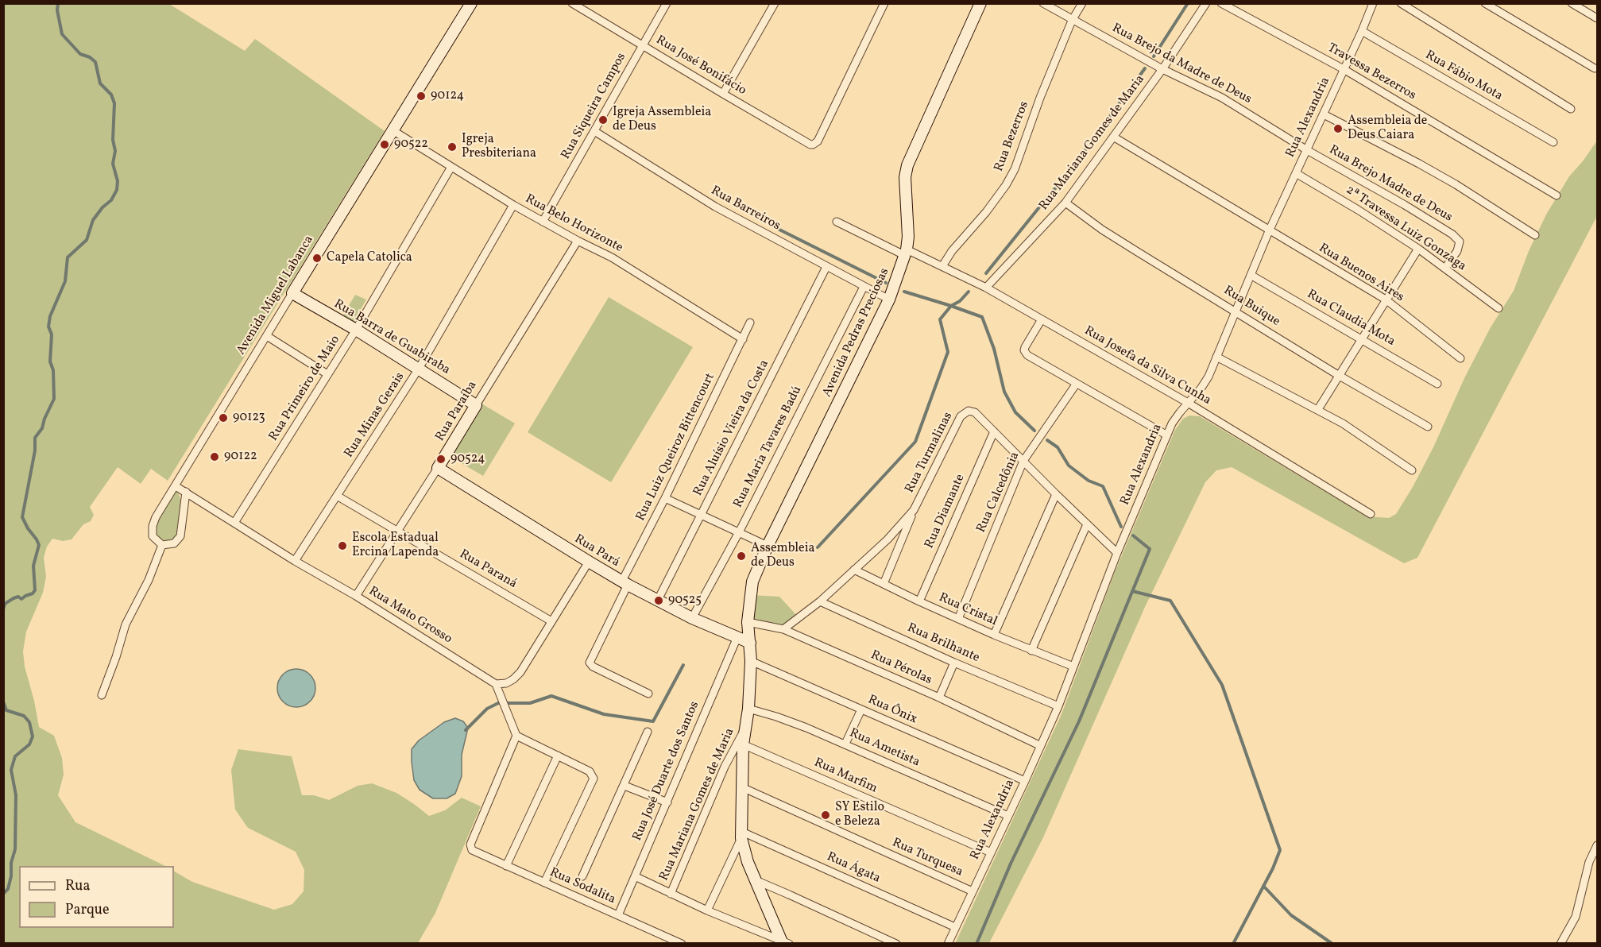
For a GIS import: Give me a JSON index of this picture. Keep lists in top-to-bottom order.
{
  "streets": {
    "main road": [
      "Avenida Miguel Labanca",
      "Avenida Pedras Preciosas",
      "Rua Barra de Guabiraba",
      "Rua Paraíba",
      "Rua Pará"
    ],
    "street": [
      "Rua Brejo da Madre de Deus",
      "Rua José Bonifácio",
      "Travessa Bezerros",
      "Rua Fábio Mota",
      "Rua Siqueira Campos",
      "Rua Alexandria",
      "Rua Bezerros",
      "Rua Mariana Gomes de Maria",
      "Rua Brejo Madre de Deus",
      "Rua Barreiros",
      "Rua Belo Horizonte",
      "2ª Travessa Luiz Gonzaga",
      "Rua Buenos Aires",
      "Rua Buique",
      "Rua Claudia Mota",
      "Rua Josefa da Silva Cunha",
      "Rua Primeiro de Maio",
      "Rua Minas Gerais",
      "Rua Aluísio Vieira da Costa",
      "Rua Luiz Queiroz Bittencourt",
      "Rua Maria Tavares Badú",
      "Rua Turmalinas",
      "Rua Calcedônia",
      "Rua Diamante",
      "Rua Paraná",
      "Rua Cristal",
      "Rua Mato Grosso",
      "Rua Brilhante",
      "Rua Pérolas",
      "Rua Ônix",
      "Rua Ametista",
      "Rua José Duarte dos Santos",
      "Rua Marfim",
      "Rua Turquesa",
      "Rua Ágata",
      "Rua Sodalita"
    ]
  },
  "crossings": [
    ["Rua Brejo da Madre de Deus", "Rua Alexandria"],
    ["Rua Brejo da Madre de Deus", "Rua Bezerros"],
    ["Rua Brejo da Madre de Deus", "Rua Mariana Gomes de Maria"],
    ["Rua Brejo da Madre de Deus", "Rua Brejo Madre de Deus"],
    ["Rua José Bonifácio", "Rua Siqueira Campos"],
    ["Travessa Bezerros", "Rua Alexandria"],
    ["Rua Fábio Mota", "Rua Alexandria"],
    ["Rua Siqueira Campos", "Rua Barreiros"],
    ["Rua Siqueira Campos", "Rua Belo Horizonte"],
    ["Rua Alexandria", "Rua Brejo Madre de Deus"],
    ["Rua Alexandria", "2ª Travessa Luiz Gonzaga"],
    ["Rua Alexandria", "Rua Buenos Aires"],
    ["Rua Alexandria", "Rua Buique"],
    ["Rua Alexandria", "Rua Claudia Mota"],
    ["Rua Alexandria", "Rua Josefa da Silva Cunha"],
    ["Rua Alexandria", "Rua Turmalinas"],
    ["Rua Alexandria", "Rua Cristal"],
    ["Rua Alexandria", "Rua Brilhante"],
    ["Rua Alexandria", "Rua Pérolas"],
    ["Rua Alexandria", "Rua Ônix"],
    ["Rua Alexandria", "Rua Ametista"],
    ["Rua Alexandria", "Rua Marfim"],
    ["Rua Alexandria", "Rua Turquesa"],
    ["Rua Alexandria", "Rua Ágata"],
    ["Rua Bezerros", "Rua Josefa da Silva Cunha"],
    ["Rua Mariana Gomes de Maria", "Rua Buenos Aires"],
    ["Rua Mariana Gomes de Maria", "Rua Buique"],
    ["Rua Mariana Gomes de Maria", "Avenida Pedras Preciosas"],
    ["Rua Mariana Gomes de Maria", "Rua Josefa da Silva Cunha"],
    ["Rua Brejo Madre de Deus", "2ª Travessa Luiz Gonzaga"],
    ["Rua Barreiros", "Avenida Pedras Preciosas"],
    ["Rua Barreiros", "Rua Aluísio Vieira da Costa"],
    ["Rua Barreiros", "Rua Maria Tavares Badú"],
    ["Rua Belo Horizonte", "Avenida Miguel Labanca"],
    ["Rua Belo Horizonte", "Rua Primeiro de Maio"],
    ["Rua Belo Horizonte", "Rua Paraíba"],
    ["Rua Belo Horizonte", "Rua Minas Gerais"],
    ["Rua Belo Horizonte", "Rua Luiz Queiroz Bittencourt"],
    ["Avenida Miguel Labanca", "Rua Barra de Guabiraba"],
    ["Avenida Miguel Labanca", "Rua Mato Grosso"],
    ["Avenida Pedras Preciosas", "Rua Josefa da Silva Cunha"],
    ["Avenida Pedras Preciosas", "Rua Pará"],
    ["Avenida Pedras Preciosas", "Rua Pérolas"],
    ["Avenida Pedras Preciosas", "Rua Ônix"],
    ["Avenida Pedras Preciosas", "Rua Ametista"],
    ["Avenida Pedras Preciosas", "Rua Marfim"],
    ["Avenida Pedras Preciosas", "Rua Turquesa"],
    ["Avenida Pedras Preciosas", "Rua Ágata"],
    ["Rua Barra de Guabiraba", "Rua Primeiro de Maio"],
    ["Rua Barra de Guabiraba", "Rua Paraíba"],
    ["Rua Barra de Guabiraba", "Rua Minas Gerais"],
    ["Rua Primeiro de Maio", "Rua Mato Grosso"],
    ["Rua Paraíba", "Rua Pará"],
    ["Rua Paraíba", "Rua Paraná"],
    ["Rua Paraíba", "Rua Mato Grosso"],
    ["Rua Minas Gerais", "Rua Paraná"],
    ["Rua Minas Gerais", "Rua Mato Grosso"],
    ["Rua Aluísio Vieira da Costa", "Rua Pará"],
    ["Rua Luiz Queiroz Bittencourt", "Rua Pará"],
    ["Rua Maria Tavares Badú", "Rua Pará"],
    ["Rua Turmalinas", "Rua Calcedônia"],
    ["Rua Turmalinas", "Rua Diamante"],
    ["Rua Turmalinas", "Rua Cristal"],
    ["Rua Turmalinas", "Rua Brilhante"],
    ["Rua Turmalinas", "Rua Pérolas"],
    ["Rua Calcedônia", "Rua Cristal"],
    ["Rua Diamante", "Rua Cristal"],
    ["Rua Pará", "Rua José Duarte dos Santos"],
    ["Rua José Duarte dos Santos", "Rua Sodalita"]
  ],
  "places": [
    "90124",
    "Igreja Assembleia de Deus",
    "Assembleia de Deus Caiara",
    "90522",
    "Igreja Presbiteriana",
    "Capela Catolica",
    "90123",
    "90122",
    "90524",
    "Escola Estadual Ercina Lapenda",
    "Assembleia de Deus",
    "90525",
    "SY Estilo e Beleza"
  ],
  "legend": ["Rua", "Parque"]
}
